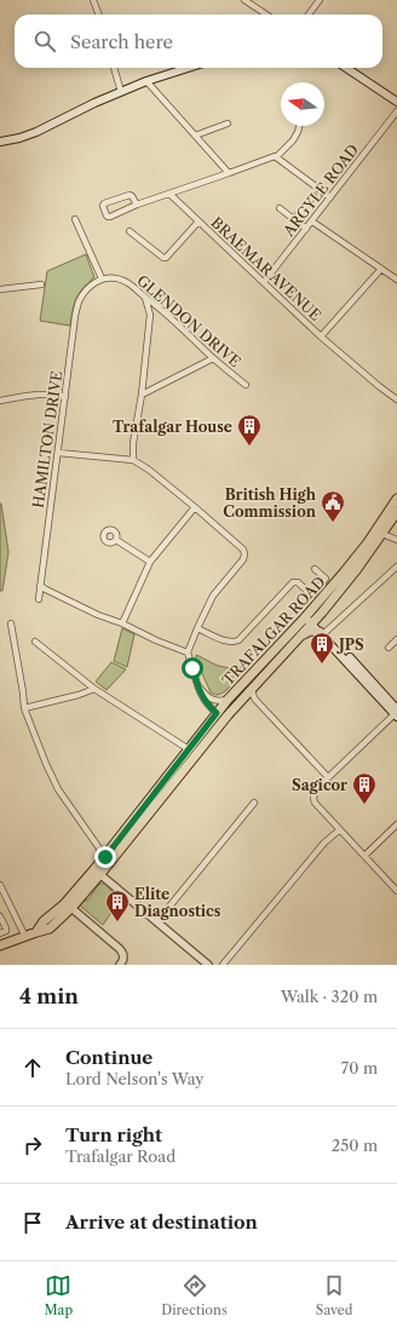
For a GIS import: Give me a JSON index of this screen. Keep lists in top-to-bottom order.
{
  "streets": {
    "main road": ["TRAFALGAR ROAD"],
    "street": [
      "ARGYLE ROAD",
      "BRAEMAR AVENUE",
      "GLENDON DRIVE",
      "HAMILTON DRIVE"
    ]
  },
  "crossings": [
    ["ARGYLE ROAD", "BRAEMAR AVENUE"],
    ["GLENDON DRIVE", "HAMILTON DRIVE"]
  ],
  "places": {
    "building": [
      "Trafalgar House",
      "JPS",
      "Sagicor",
      "Elite Diagnostics"
    ],
    "public building": ["British High Commission"]
  },
  "north": "left",
  "page": {
    "search": "Search here",
    "heading": ["4 min", "Walk · 320 m"],
    "list": [
      ["Continue", "Lord Nelson's Way", "70 m"],
      ["Turn right", "Trafalgar Road", "250 m"],
      "Arrive at destination"
    ],
    "nav": ["Map", "Directions", "Saved"]
  }
}
